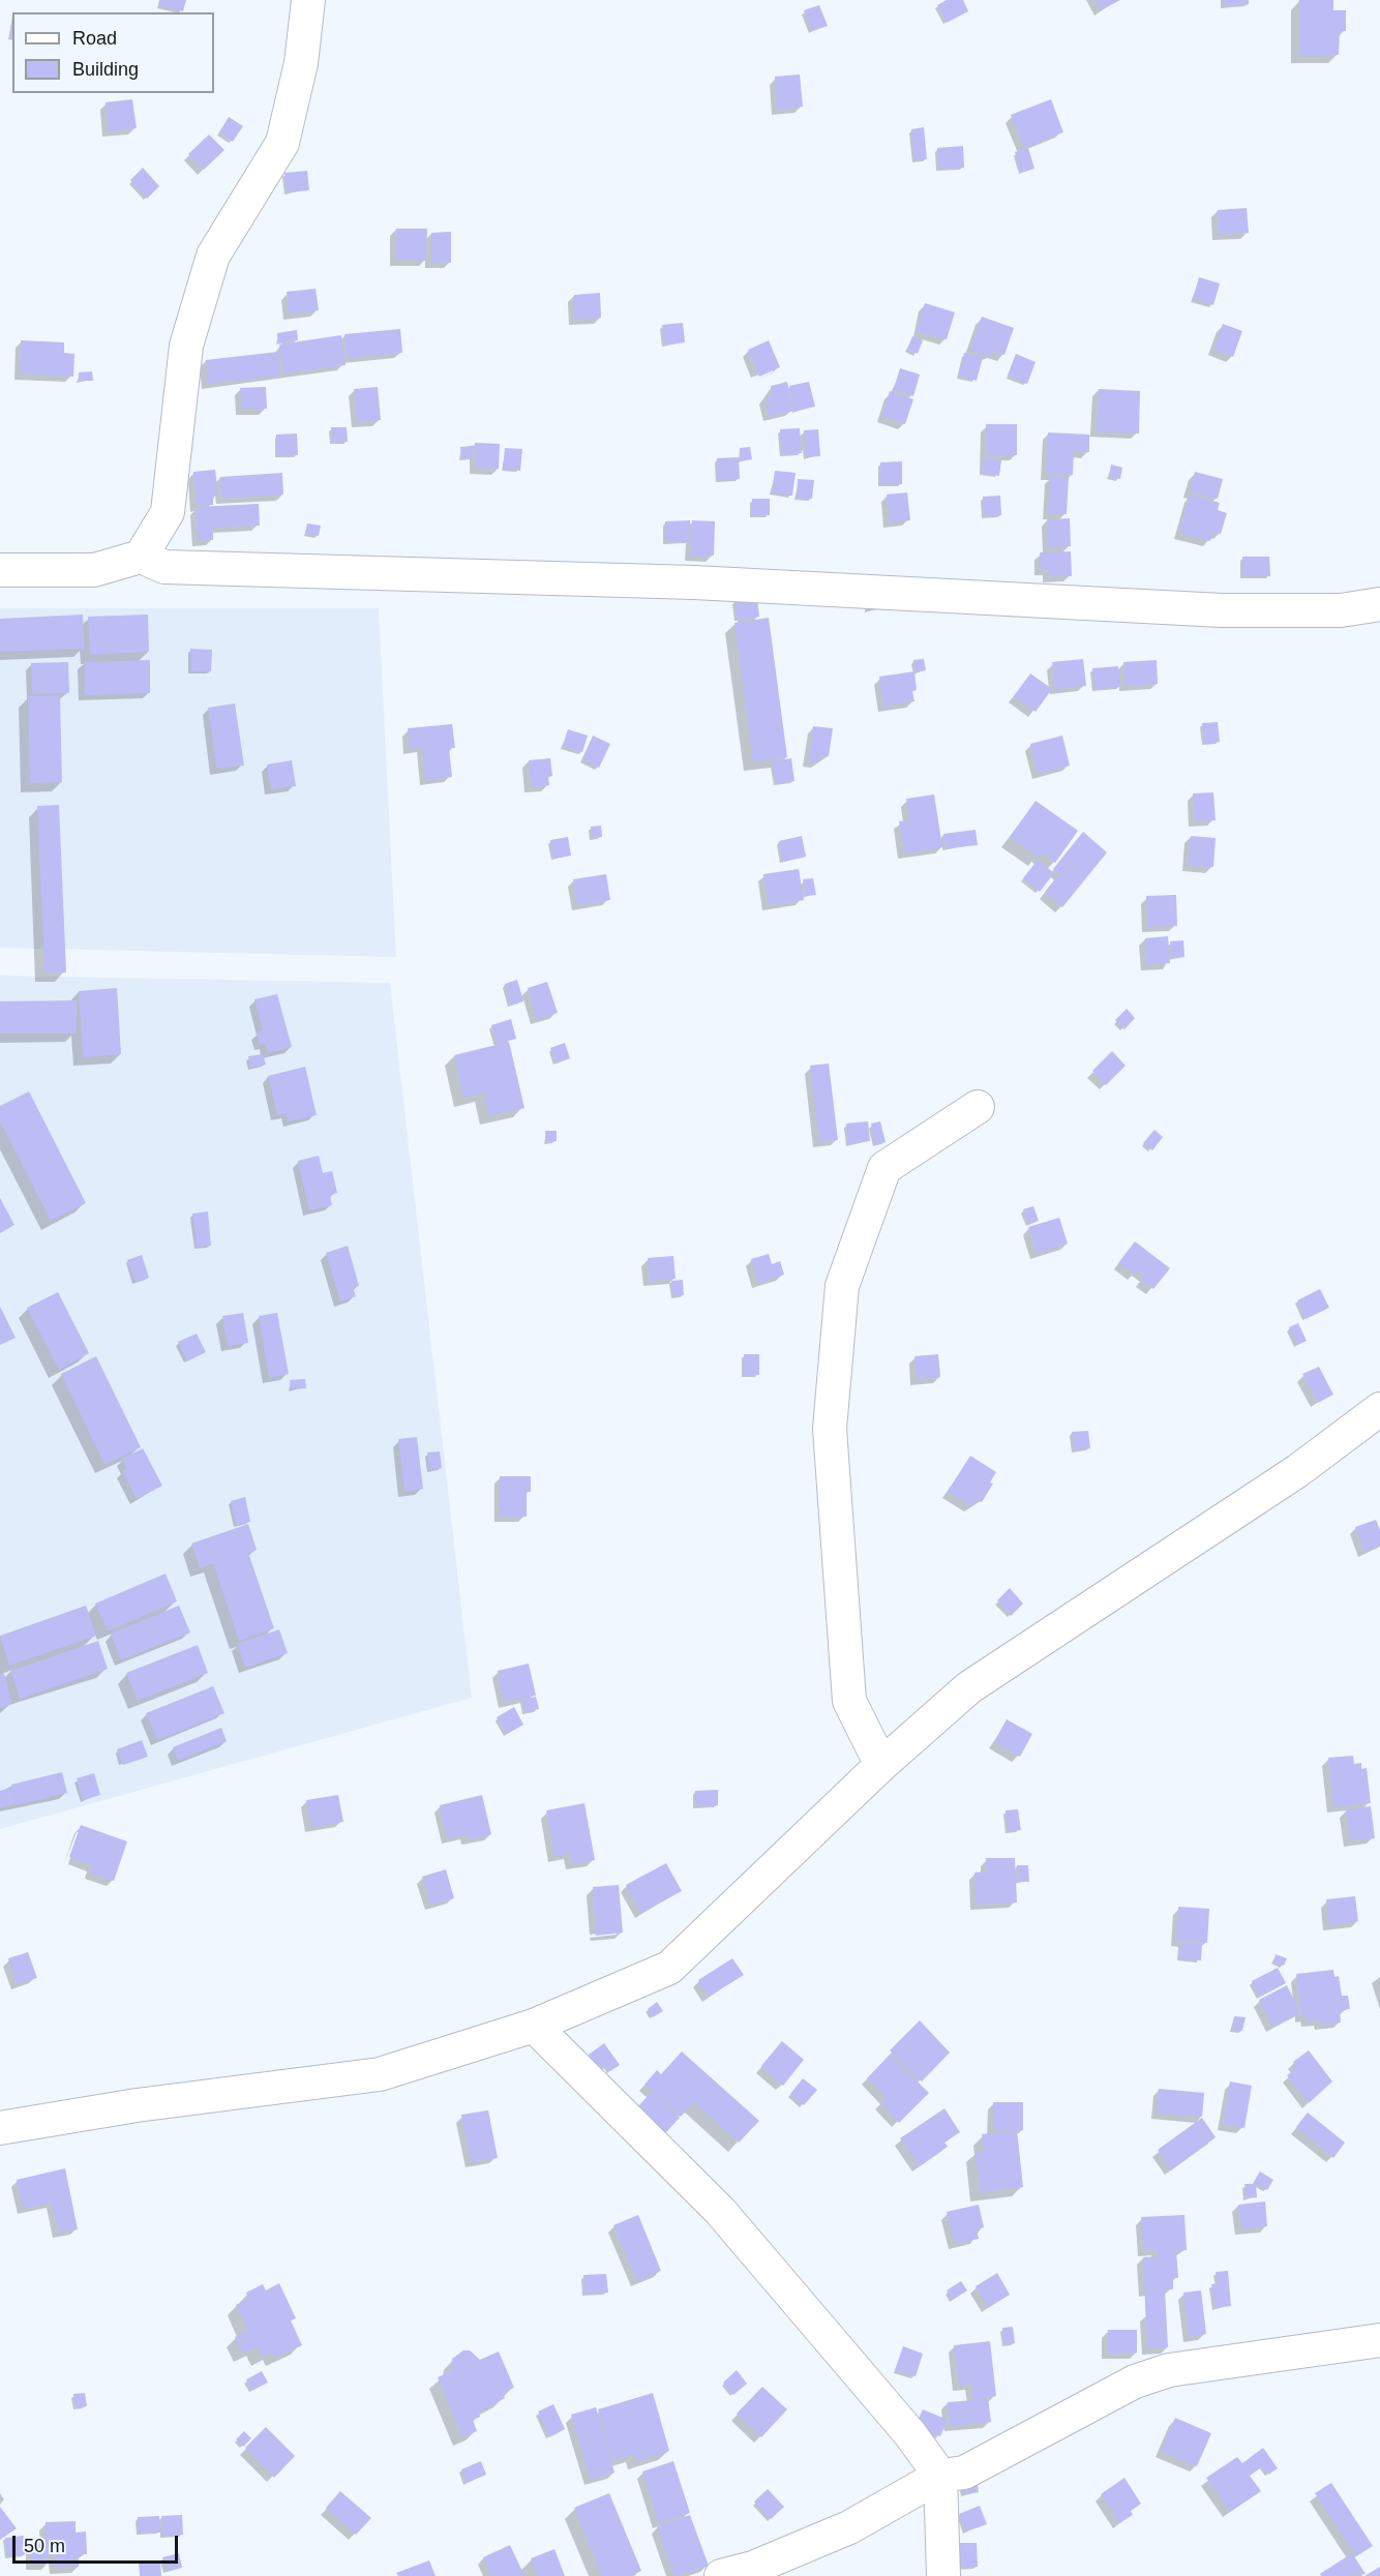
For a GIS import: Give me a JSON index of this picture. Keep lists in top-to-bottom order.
{
  "legend": ["Road", "Building"],
  "scale_bar": "50 m"
}
